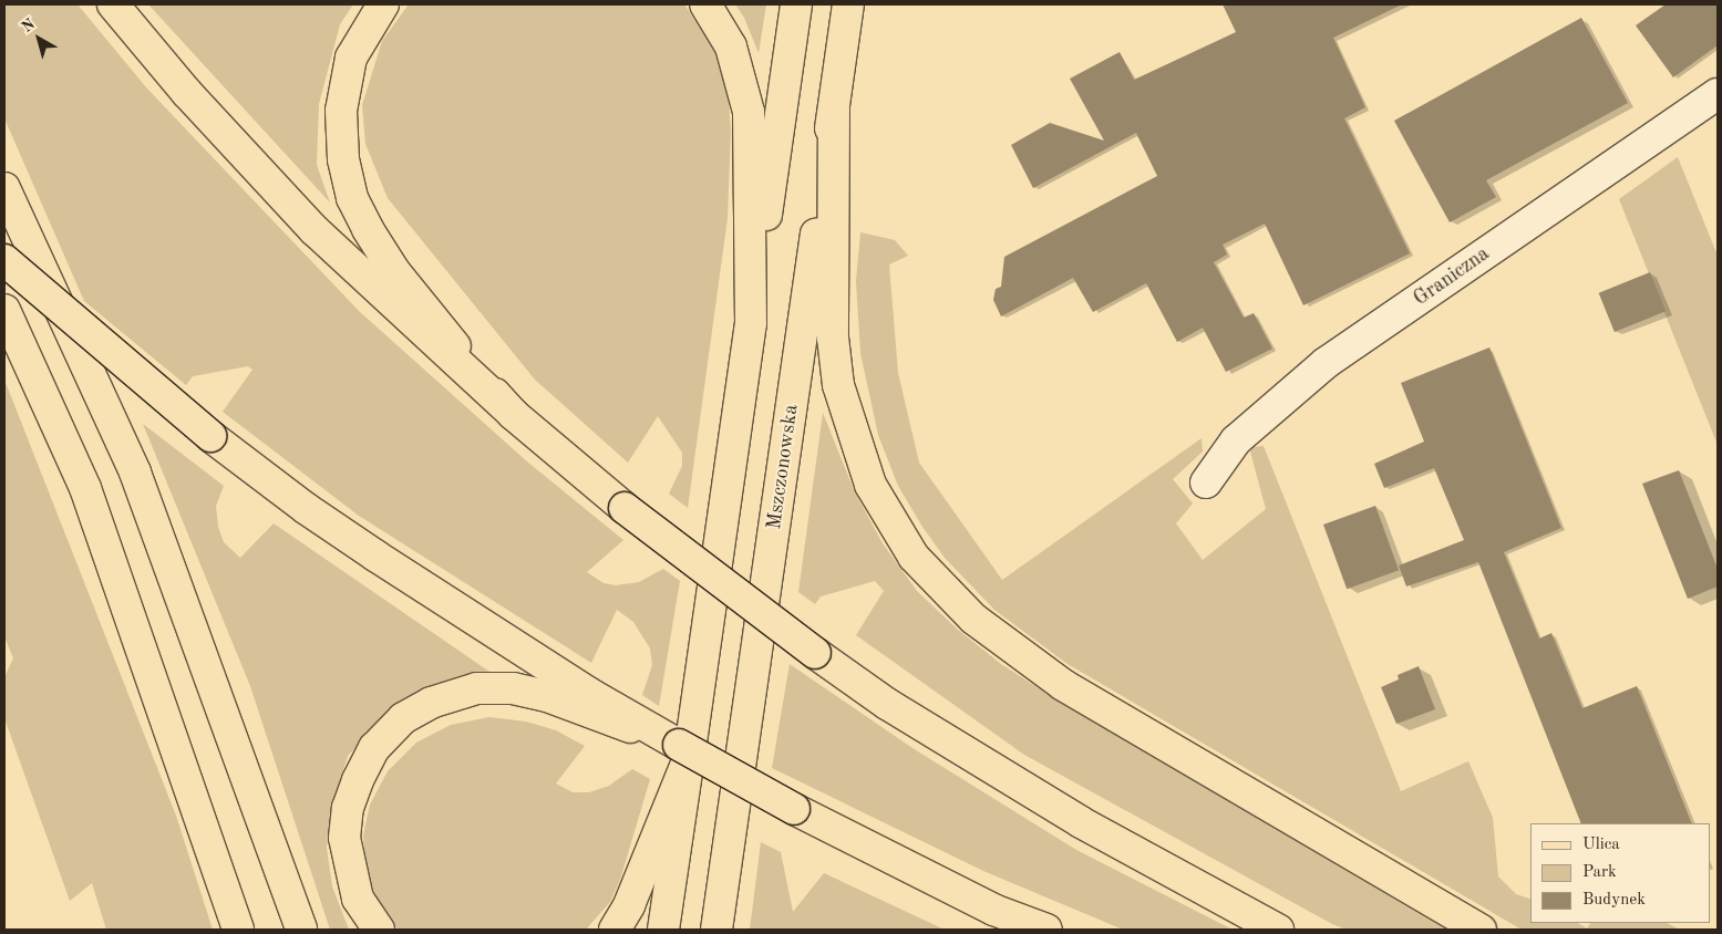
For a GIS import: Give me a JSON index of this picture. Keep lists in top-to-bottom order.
{
  "streets": {
    "main road": ["Mszczonowska"],
    "street": ["Graniczna"]
  },
  "legend": ["Ulica", "Park", "Budynek"],
  "north": "top left"
}
